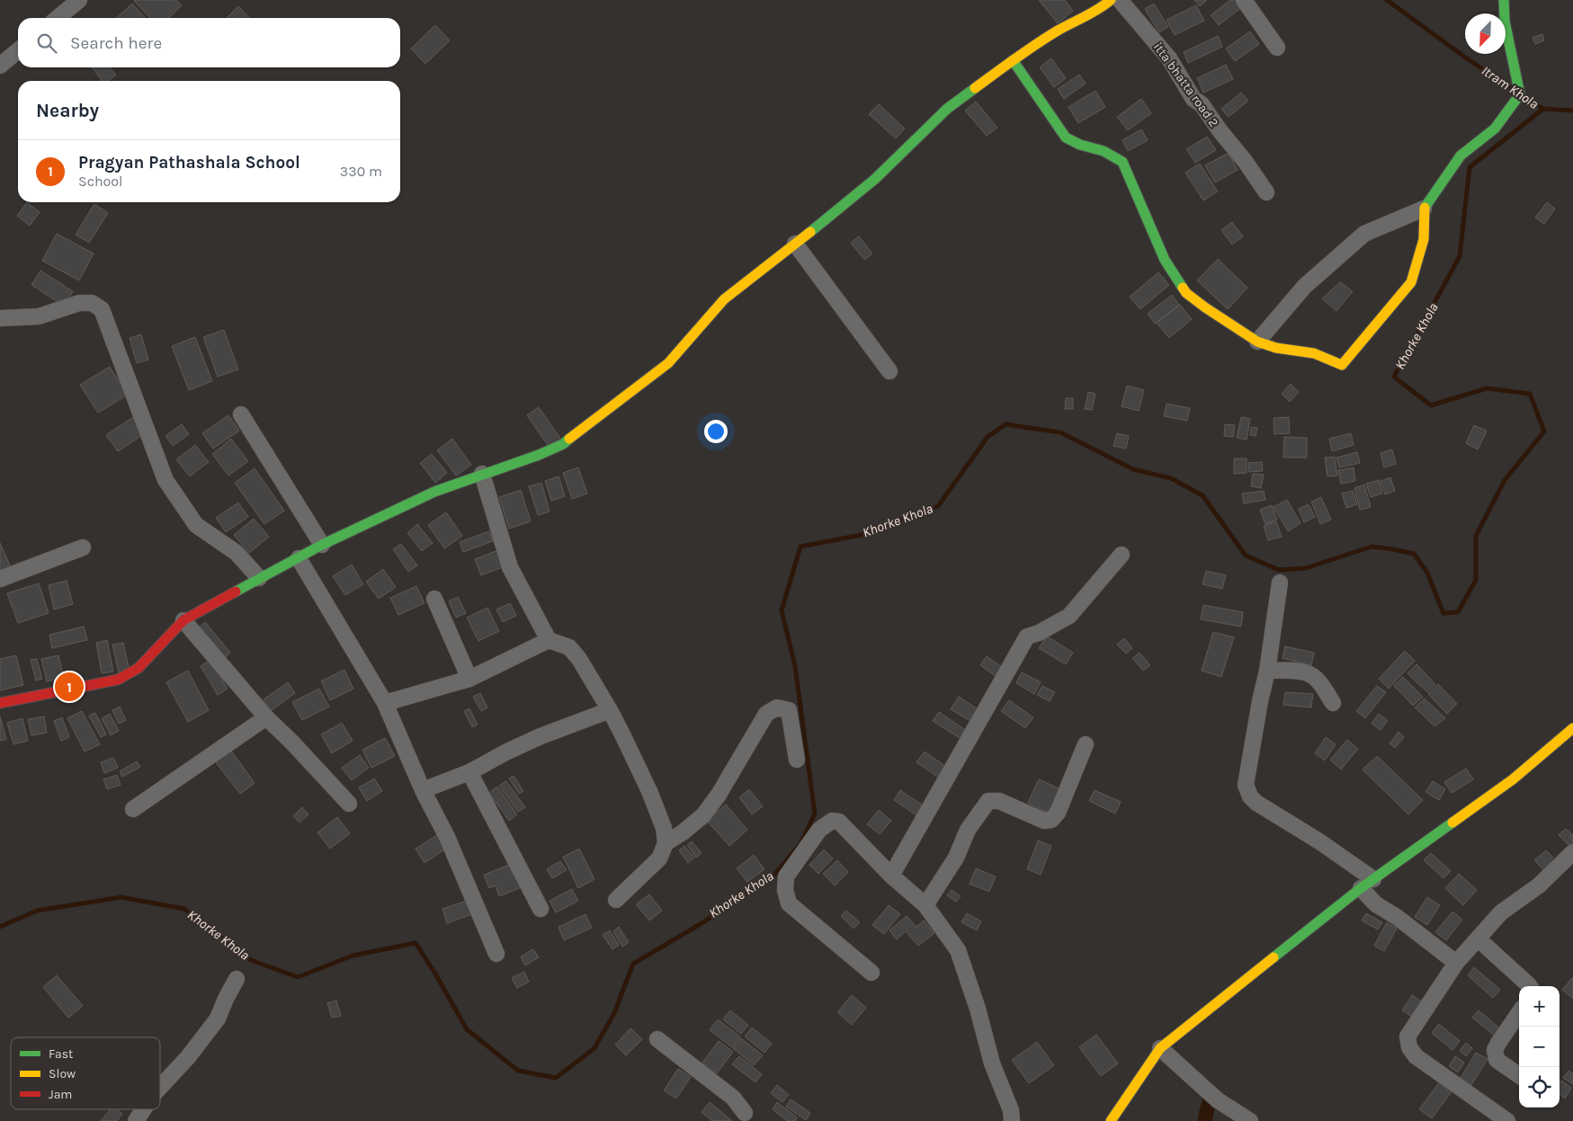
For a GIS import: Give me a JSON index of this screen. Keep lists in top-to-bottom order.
{
  "streets": {
    "street": ["itta bhatta road 2"]
  },
  "water": ["Itram Khola", "Khorke Khola"],
  "legend": ["Fast", "Slow", "Jam"],
  "north": "bottom left",
  "page": {
    "search": "Search here",
    "heading": "Nearby",
    "list": [
      {
        "mark": "1",
        "name": "Pragyan Pathashala School",
        "note": "School",
        "value": "330 m"
      }
    ],
    "pins": "1",
    "map_buttons": ["+", "−"]
  }
}
